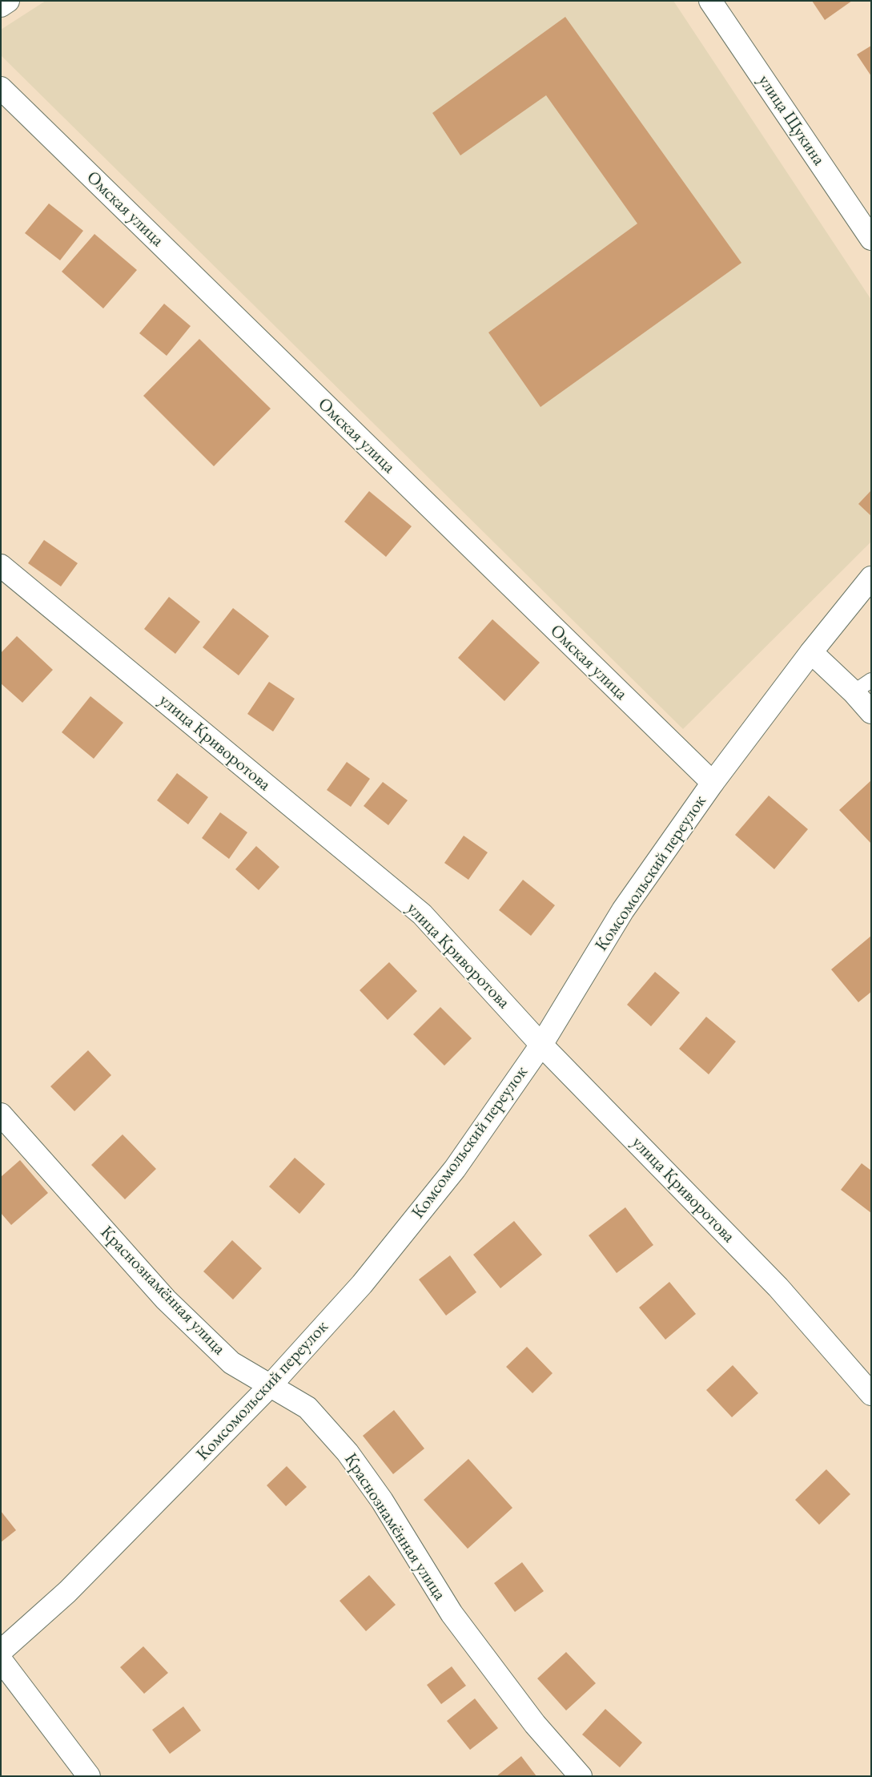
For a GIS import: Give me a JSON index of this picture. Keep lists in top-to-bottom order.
{
  "streets": {
    "street": [
      "улица Щукина",
      "Омская улица",
      "улица Криворотова",
      "Комсомольский переулок",
      "Краснознамённая улица"
    ]
  },
  "crossings": [
    ["Омская улица", "Комсомольский переулок"],
    ["улица Криворотова", "Комсомольский переулок"],
    ["Комсомольский переулок", "Краснознамённая улица"]
  ]
}
